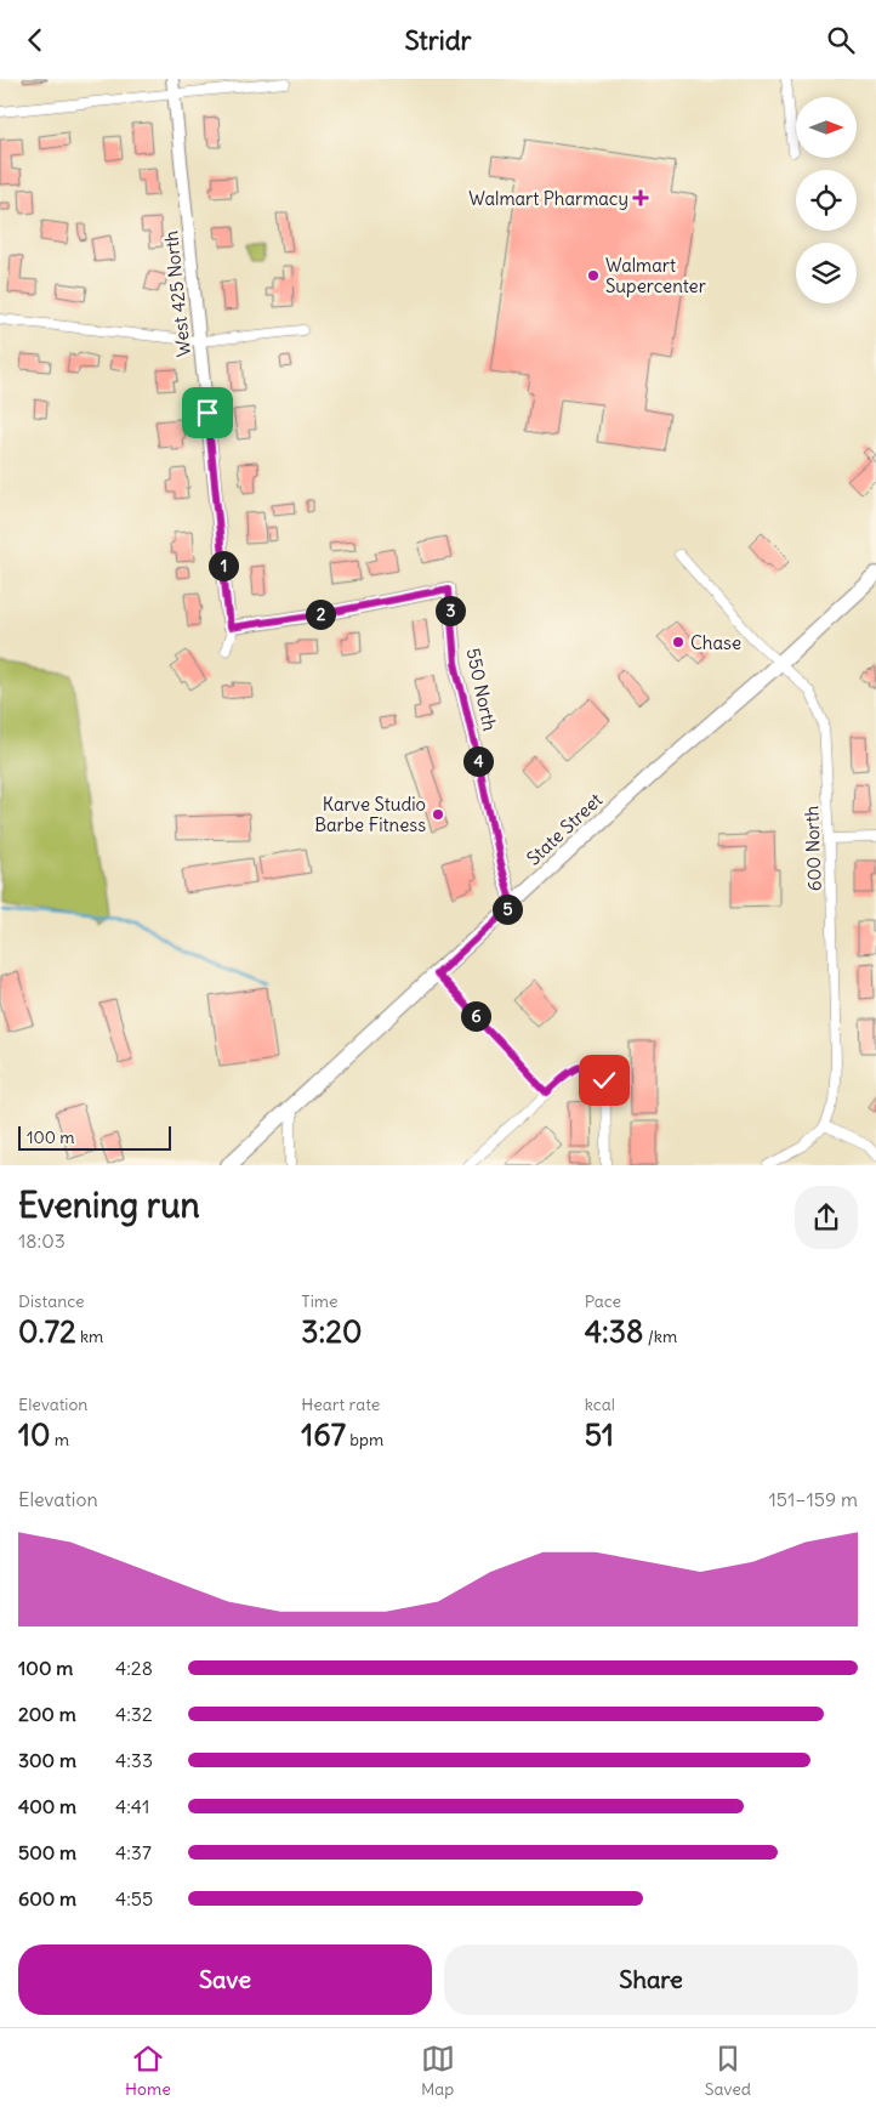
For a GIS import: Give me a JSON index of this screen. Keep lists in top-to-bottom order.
{
  "streets": {
    "main road": ["State Street"],
    "street": ["West 425 North", "550 North", "600 North"]
  },
  "crossings": [
    ["West 425 North", "550 North"],
    ["550 North", "State Street"],
    ["State Street", "600 North"]
  ],
  "places": {
    "health": ["Walmart Pharmacy"],
    "other": ["Walmart Supercenter", "Chase", "Karve Studio Barbe Fitness"]
  },
  "scale_bar": "100 m",
  "north": "right",
  "page": {
    "header": "Stridr",
    "pins": [
      "1",
      "3",
      "2",
      "4",
      "5",
      "6"
    ],
    "scale": "100 m",
    "heading": ["Evening run", "18:03"],
    "stats": [
      ["Distance", "0.72 km"],
      ["Time", "3:20"],
      ["Pace", "4:38 /km"],
      ["Elevation", "10 m"],
      ["Heart rate", "167 bpm"],
      ["kcal", "51"]
    ],
    "chart": ["Elevation", "151–159 m"],
    "list": [
      {
        "name": "100 m",
        "note": "4:28"
      },
      {
        "name": "200 m",
        "note": "4:32"
      },
      {
        "name": "300 m",
        "note": "4:33"
      },
      {
        "name": "400 m",
        "note": "4:41"
      },
      {
        "name": "500 m",
        "note": "4:37"
      },
      {
        "name": "600 m",
        "note": "4:55"
      }
    ],
    "buttons": ["Save", "Share"],
    "tabs": ["Home", "Map", "Saved"]
  }
}
